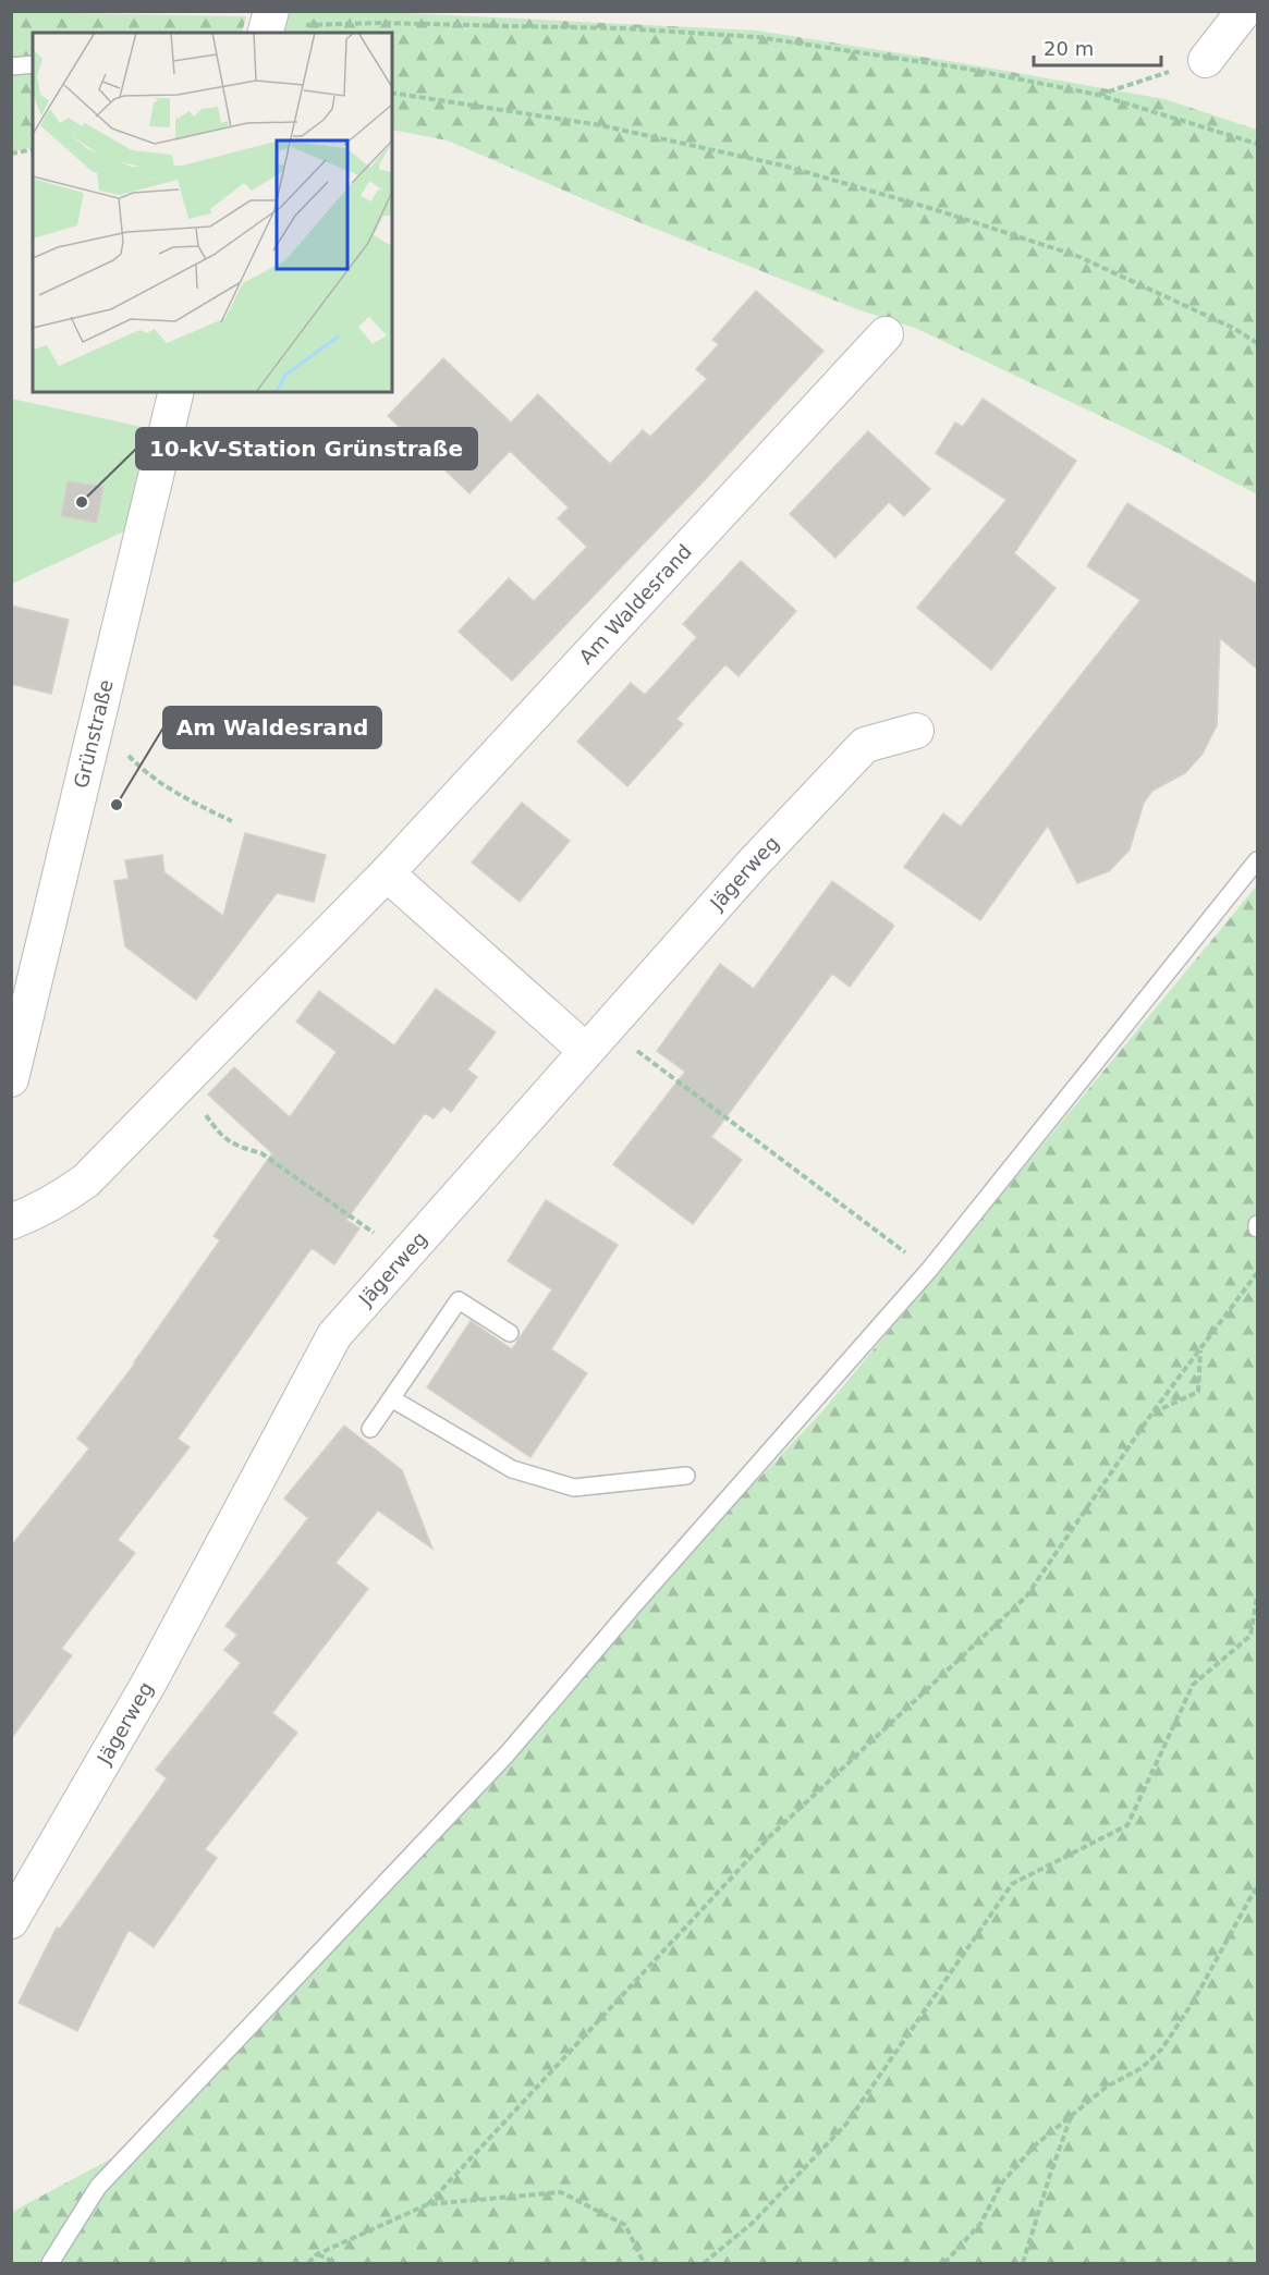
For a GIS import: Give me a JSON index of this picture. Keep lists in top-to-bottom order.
{
  "streets": {
    "street": ["Am Waldesrand", "Grünstraße", "Jägerweg"]
  },
  "places": ["10-kV-Station Grünstraße", "Am Waldesrand"],
  "scale_bar": "20 m"
}
